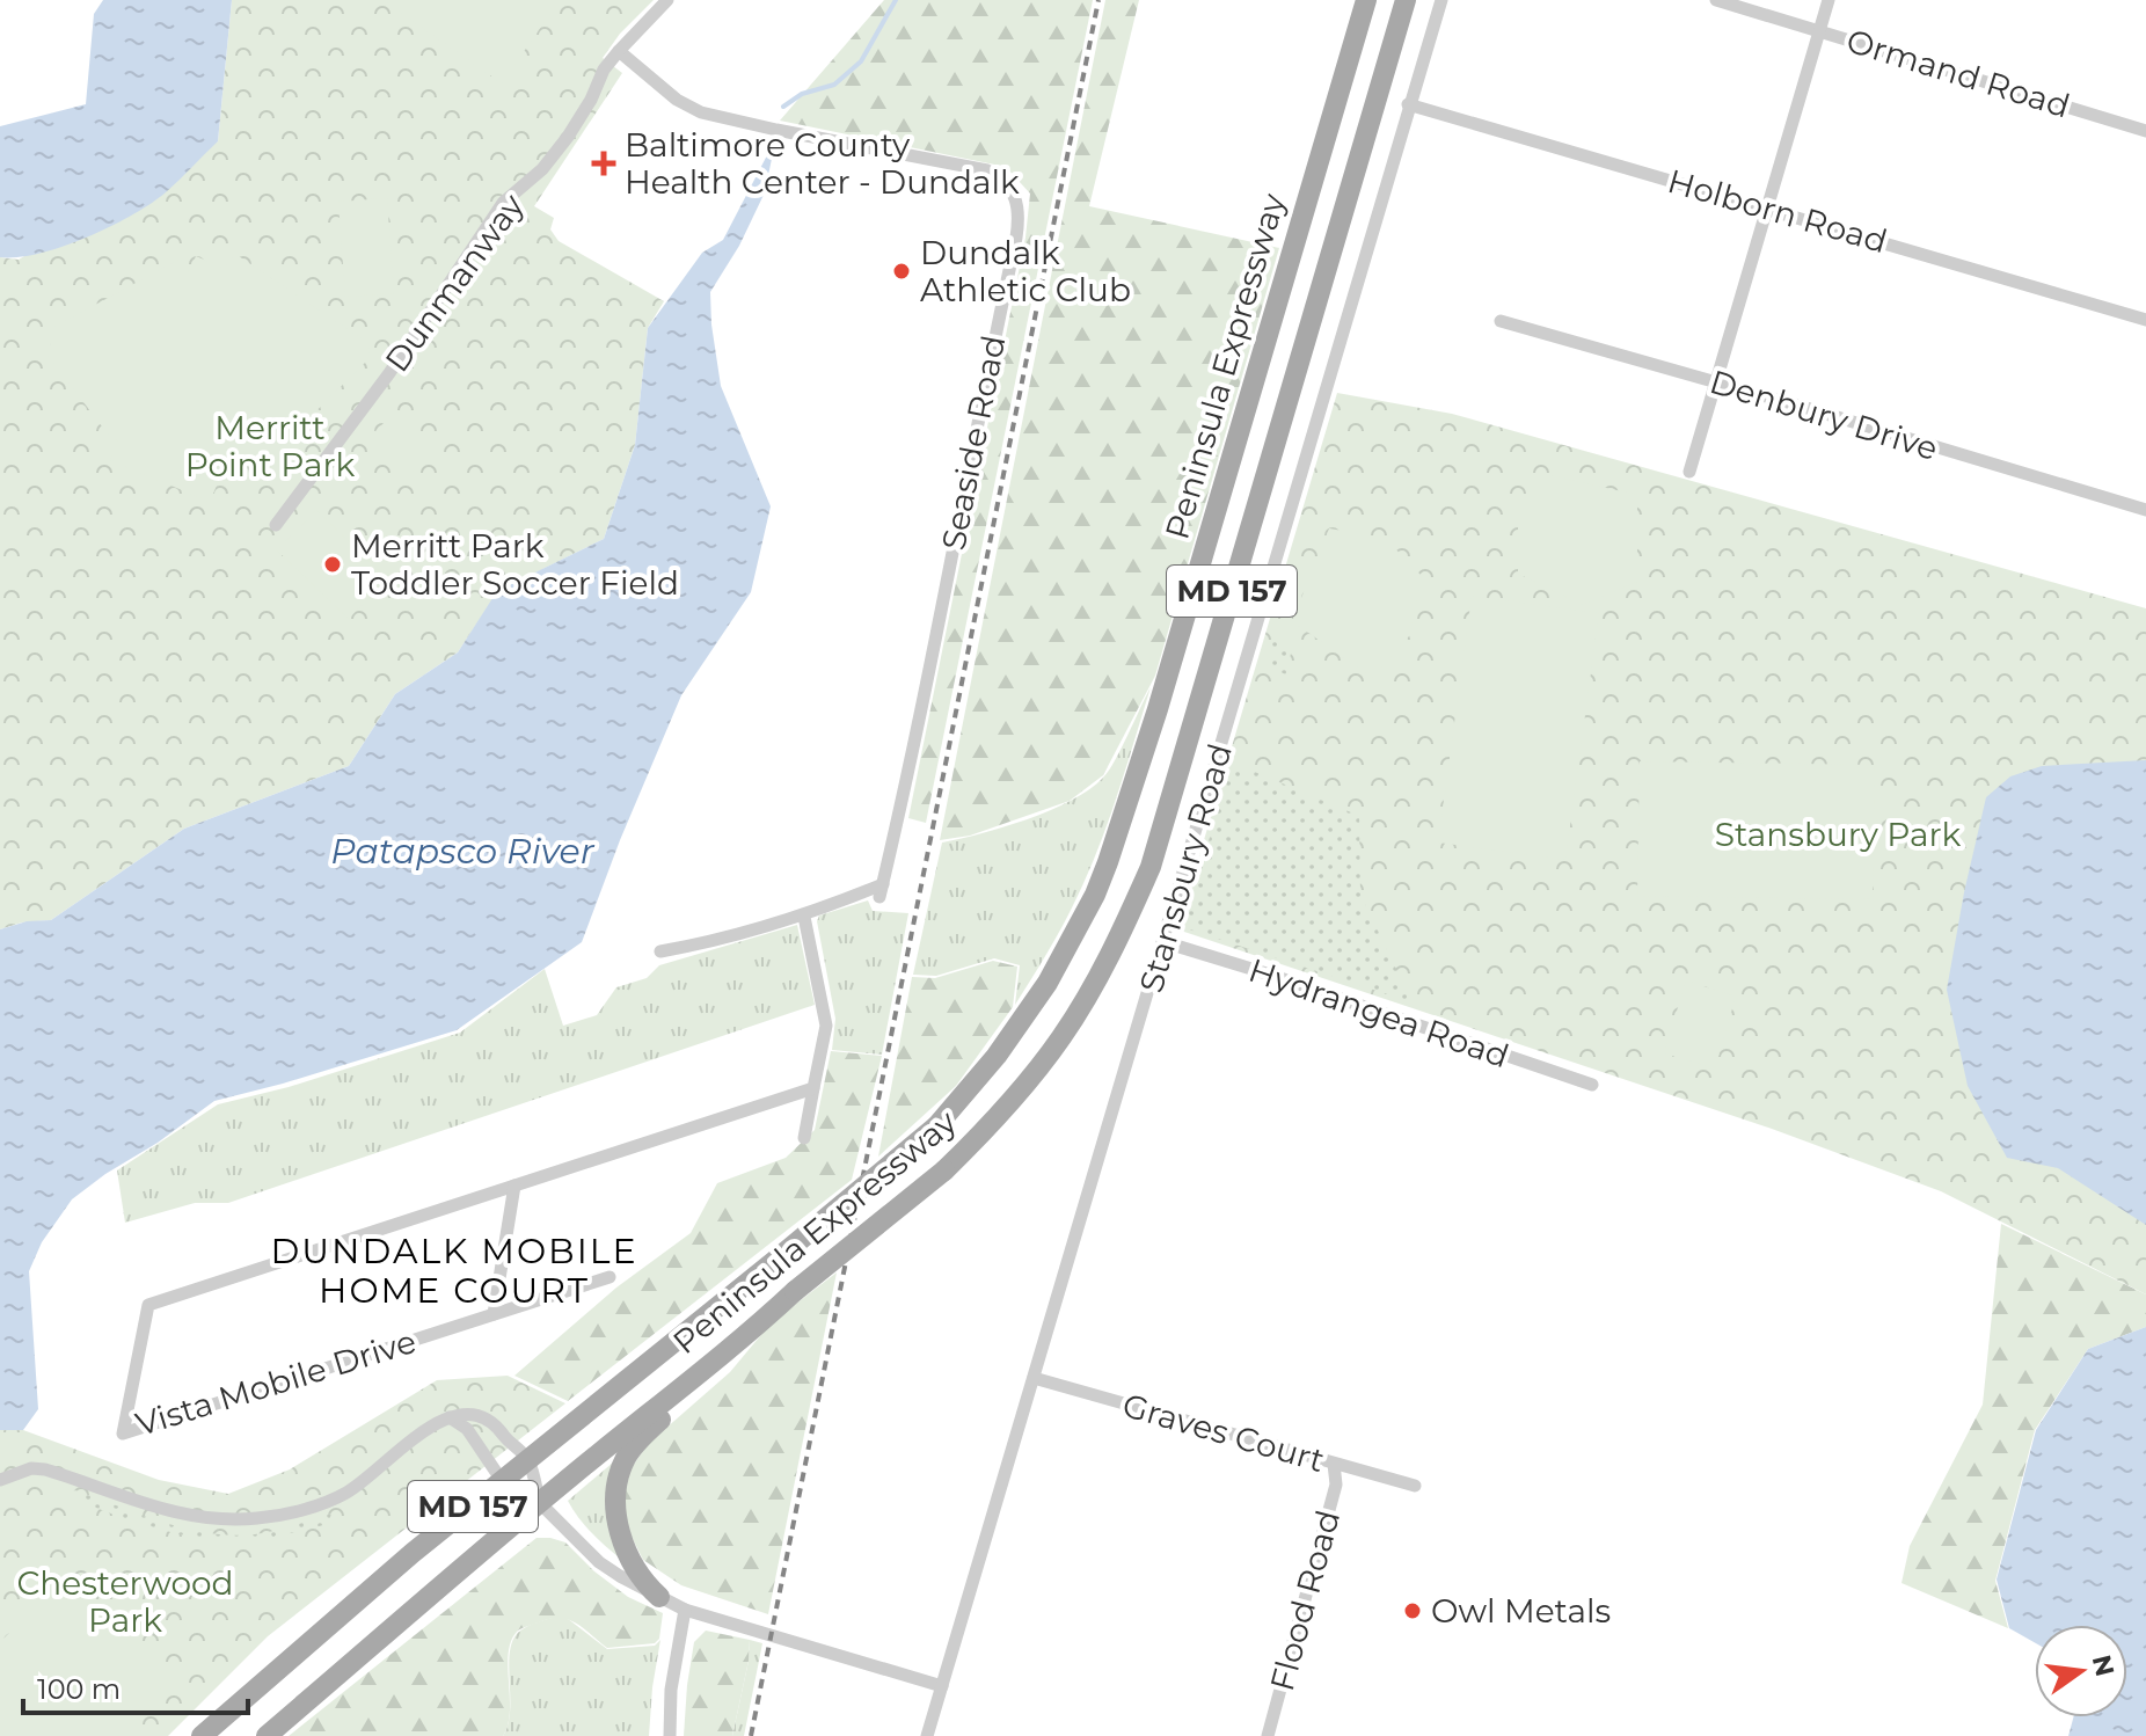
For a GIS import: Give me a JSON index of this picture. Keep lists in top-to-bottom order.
{
  "streets": {
    "main road": ["Peninsula Expressway", "MD 157"],
    "street": [
      "Ormand Road",
      "Holborn Road",
      "Dunmanway",
      "Denbury Drive",
      "Seaside Road",
      "Stansbury Road",
      "Hydrangea Road",
      "Vista Mobile Drive",
      "Graves Court",
      "Flood Road"
    ]
  },
  "crossings": [
    ["Holborn Road", "Stansbury Road"],
    ["Dunmanway", "Seaside Road"],
    ["Stansbury Road", "Hydrangea Road"],
    ["Stansbury Road", "Graves Court"],
    ["Graves Court", "Flood Road"]
  ],
  "districts": ["DUNDALK MOBILE HOME COURT"],
  "water": ["Patapsco River"],
  "parks": ["Merritt Point Park", "Stansbury Park", "Chesterwood Park"],
  "places": {
    "health": ["Baltimore County Health Center - Dundalk"],
    "other": ["Dundalk Athletic Club", "Merritt Park Toddler Soccer Field", "Owl Metals"]
  },
  "scale_bar": "100 m",
  "north": "right"
}
